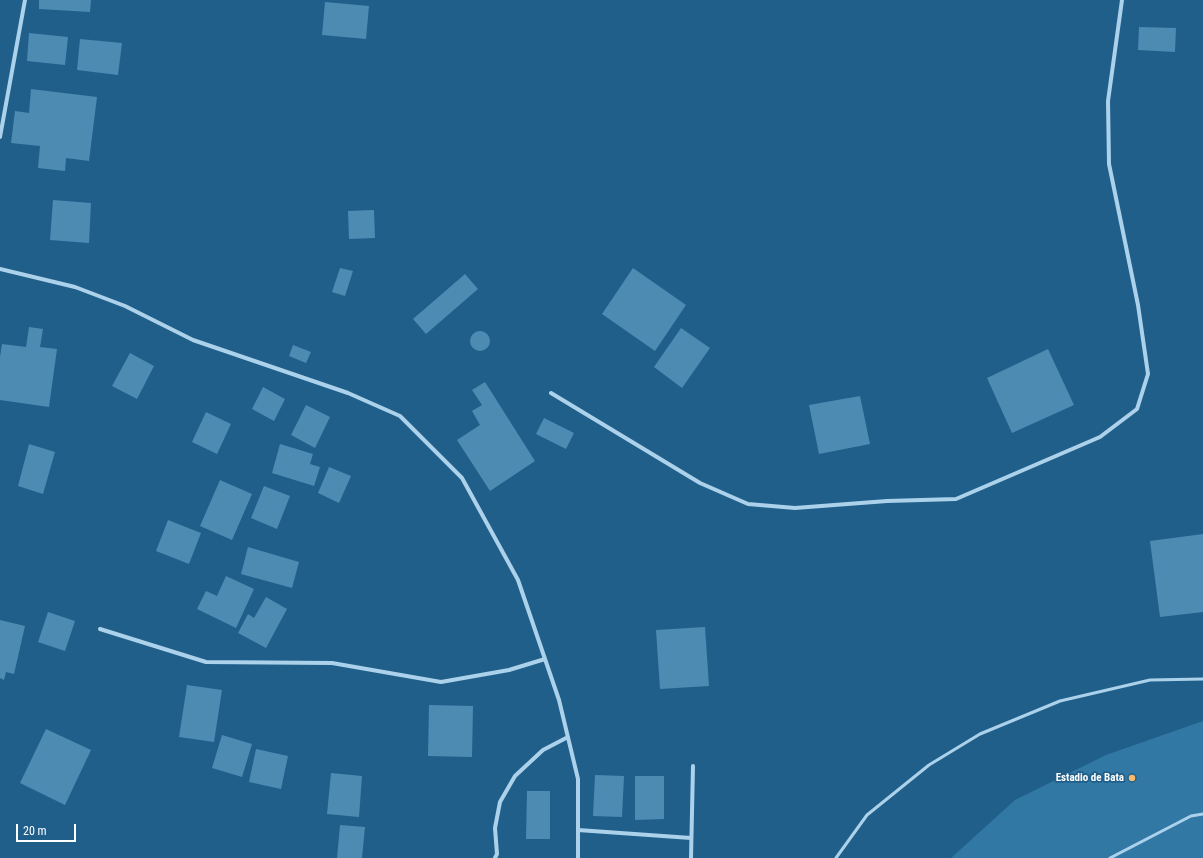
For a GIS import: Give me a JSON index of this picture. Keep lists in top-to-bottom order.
{
  "places": ["Estadio de Bata"],
  "scale_bar": "20 m"
}
